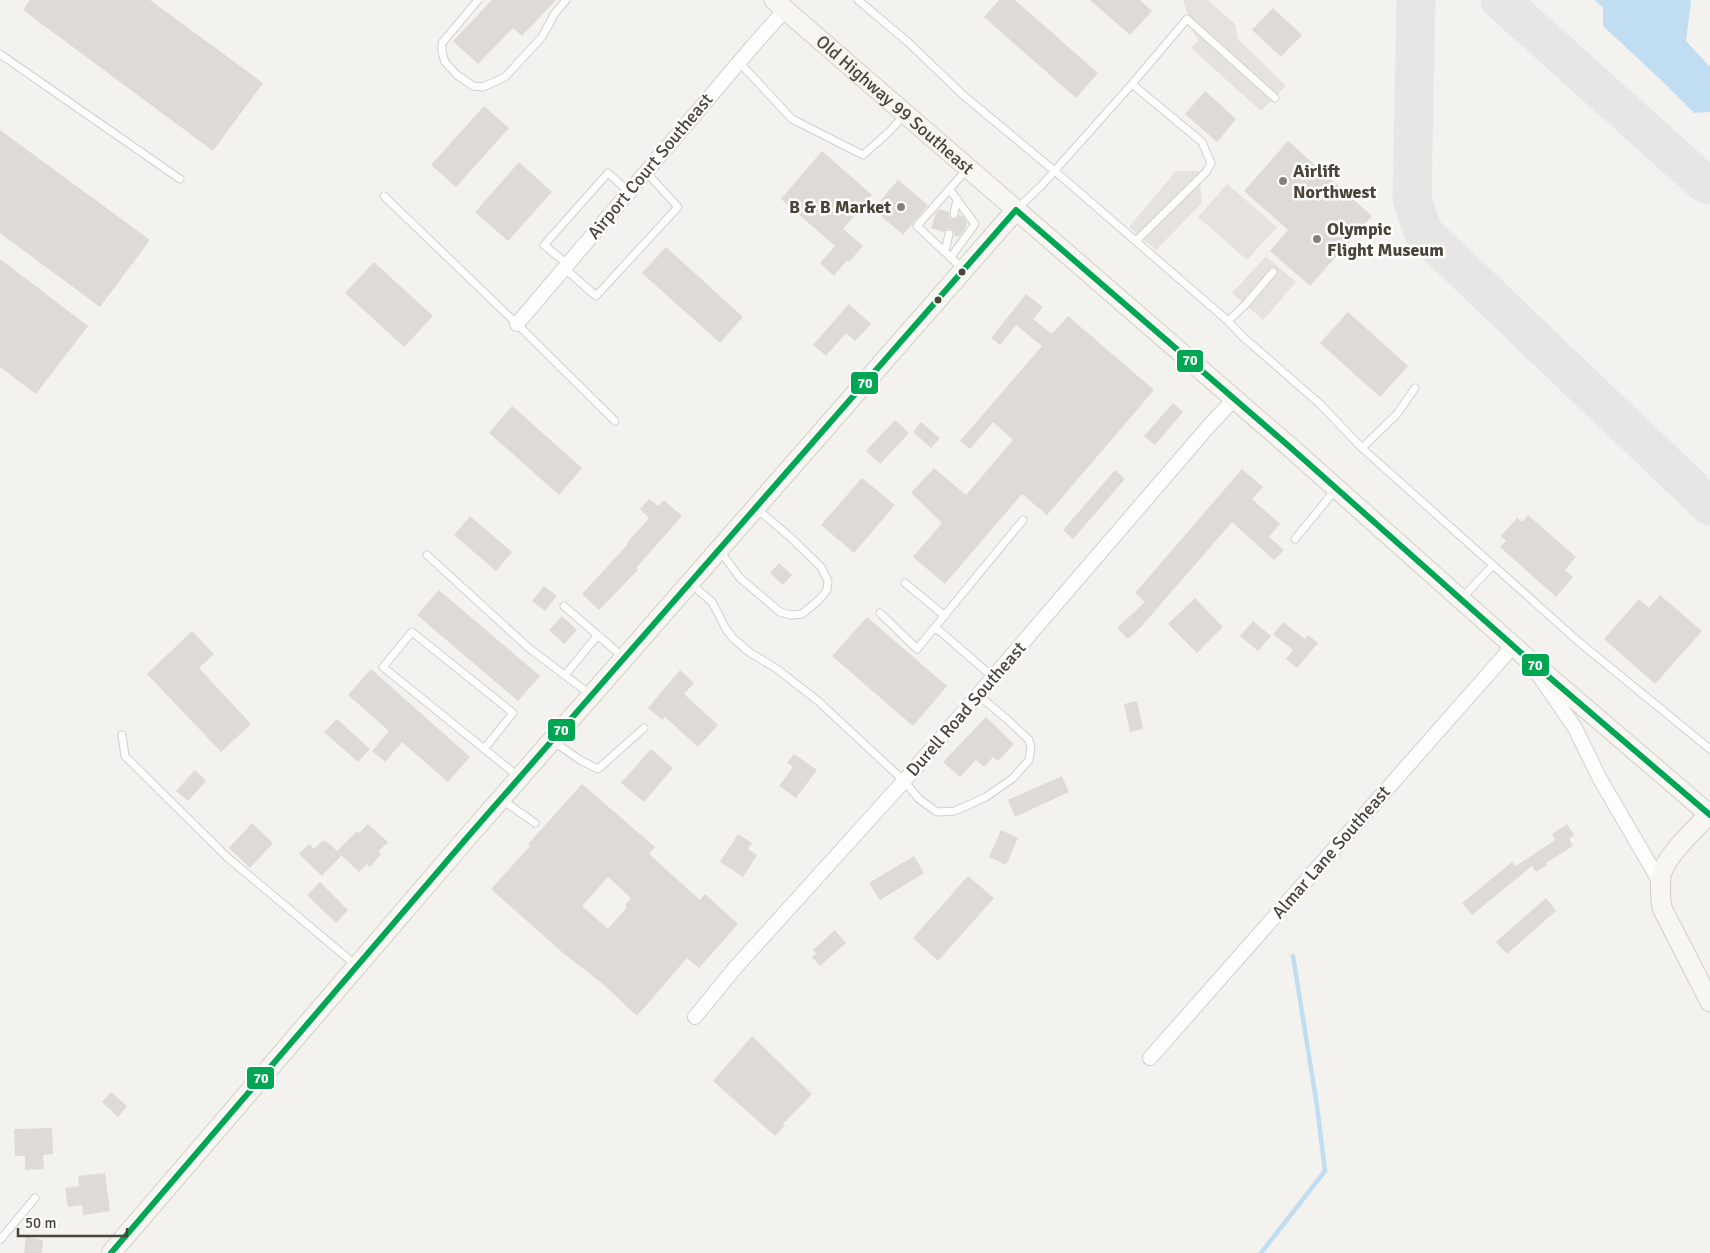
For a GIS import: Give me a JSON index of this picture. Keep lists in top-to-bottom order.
{
  "streets": {
    "street": [
      "Old Highway 99 Southeast",
      "Airport Court Southeast",
      "Durell Road Southeast",
      "Almar Lane Southeast"
    ]
  },
  "crossings": [
    ["Old Highway 99 Southeast", "Airport Court Southeast"],
    ["Old Highway 99 Southeast", "Durell Road Southeast"],
    ["Old Highway 99 Southeast", "Almar Lane Southeast"]
  ],
  "places": ["Airlift Northwest", "B & B Market", "Olympic Flight Museum"],
  "lines": ["transit line 70"],
  "scale_bar": "50 m"
}
